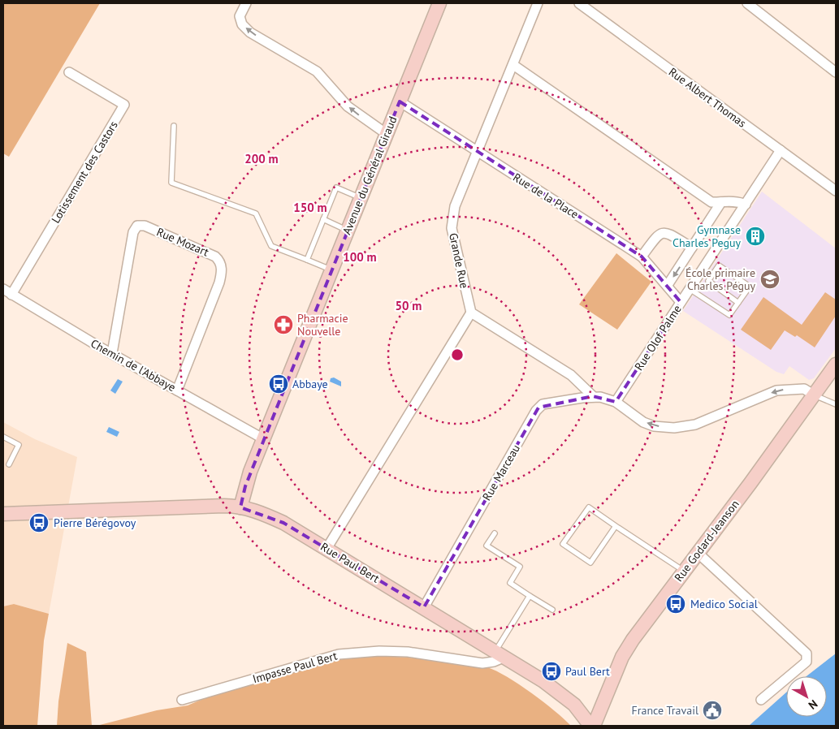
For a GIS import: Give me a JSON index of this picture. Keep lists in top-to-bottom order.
{
  "streets": {
    "main road": ["Avenue du Général Giraud", "Rue Godard-Jeanson", "Rue Paul Bert"],
    "street": [
      "Rue Albert Thomas",
      "Lotissement des Castors",
      "Rue de la Place",
      "Rue Mozart",
      "Grande Rue",
      "Rue Olof Palme",
      "Chemin de l'Abbaye",
      "Rue Marceau",
      "Impasse Paul Bert"
    ]
  },
  "crossings": [
    ["Rue Albert Thomas", "Rue Olof Palme"],
    ["Lotissement des Castors", "Chemin de l'Abbaye"],
    ["Avenue du Général Giraud", "Rue de la Place"],
    ["Avenue du Général Giraud", "Chemin de l'Abbaye"],
    ["Avenue du Général Giraud", "Rue Paul Bert"],
    ["Rue de la Place", "Grande Rue"],
    ["Rue de la Place", "Rue Olof Palme"],
    ["Rue Mozart", "Chemin de l'Abbaye"],
    ["Rue Olof Palme", "Rue Marceau"],
    ["Rue Marceau", "Rue Paul Bert"],
    ["Rue Paul Bert", "Impasse Paul Bert"]
  ],
  "places": {
    "building": ["Gymnase Charles Peguy"],
    "school or university": ["École primaire Charles Péguy"],
    "pharmacy": ["Pharmacie Nouvelle"],
    "bus stop": [
      "Abbaye",
      "Pierre Bérégovoy",
      "Medico Social",
      "Paul Bert"
    ],
    "public building": ["France Travail"]
  },
  "north": "bottom right",
  "rings": [
    "200 m",
    "150 m",
    "100 m",
    "50 m"
  ]
}
